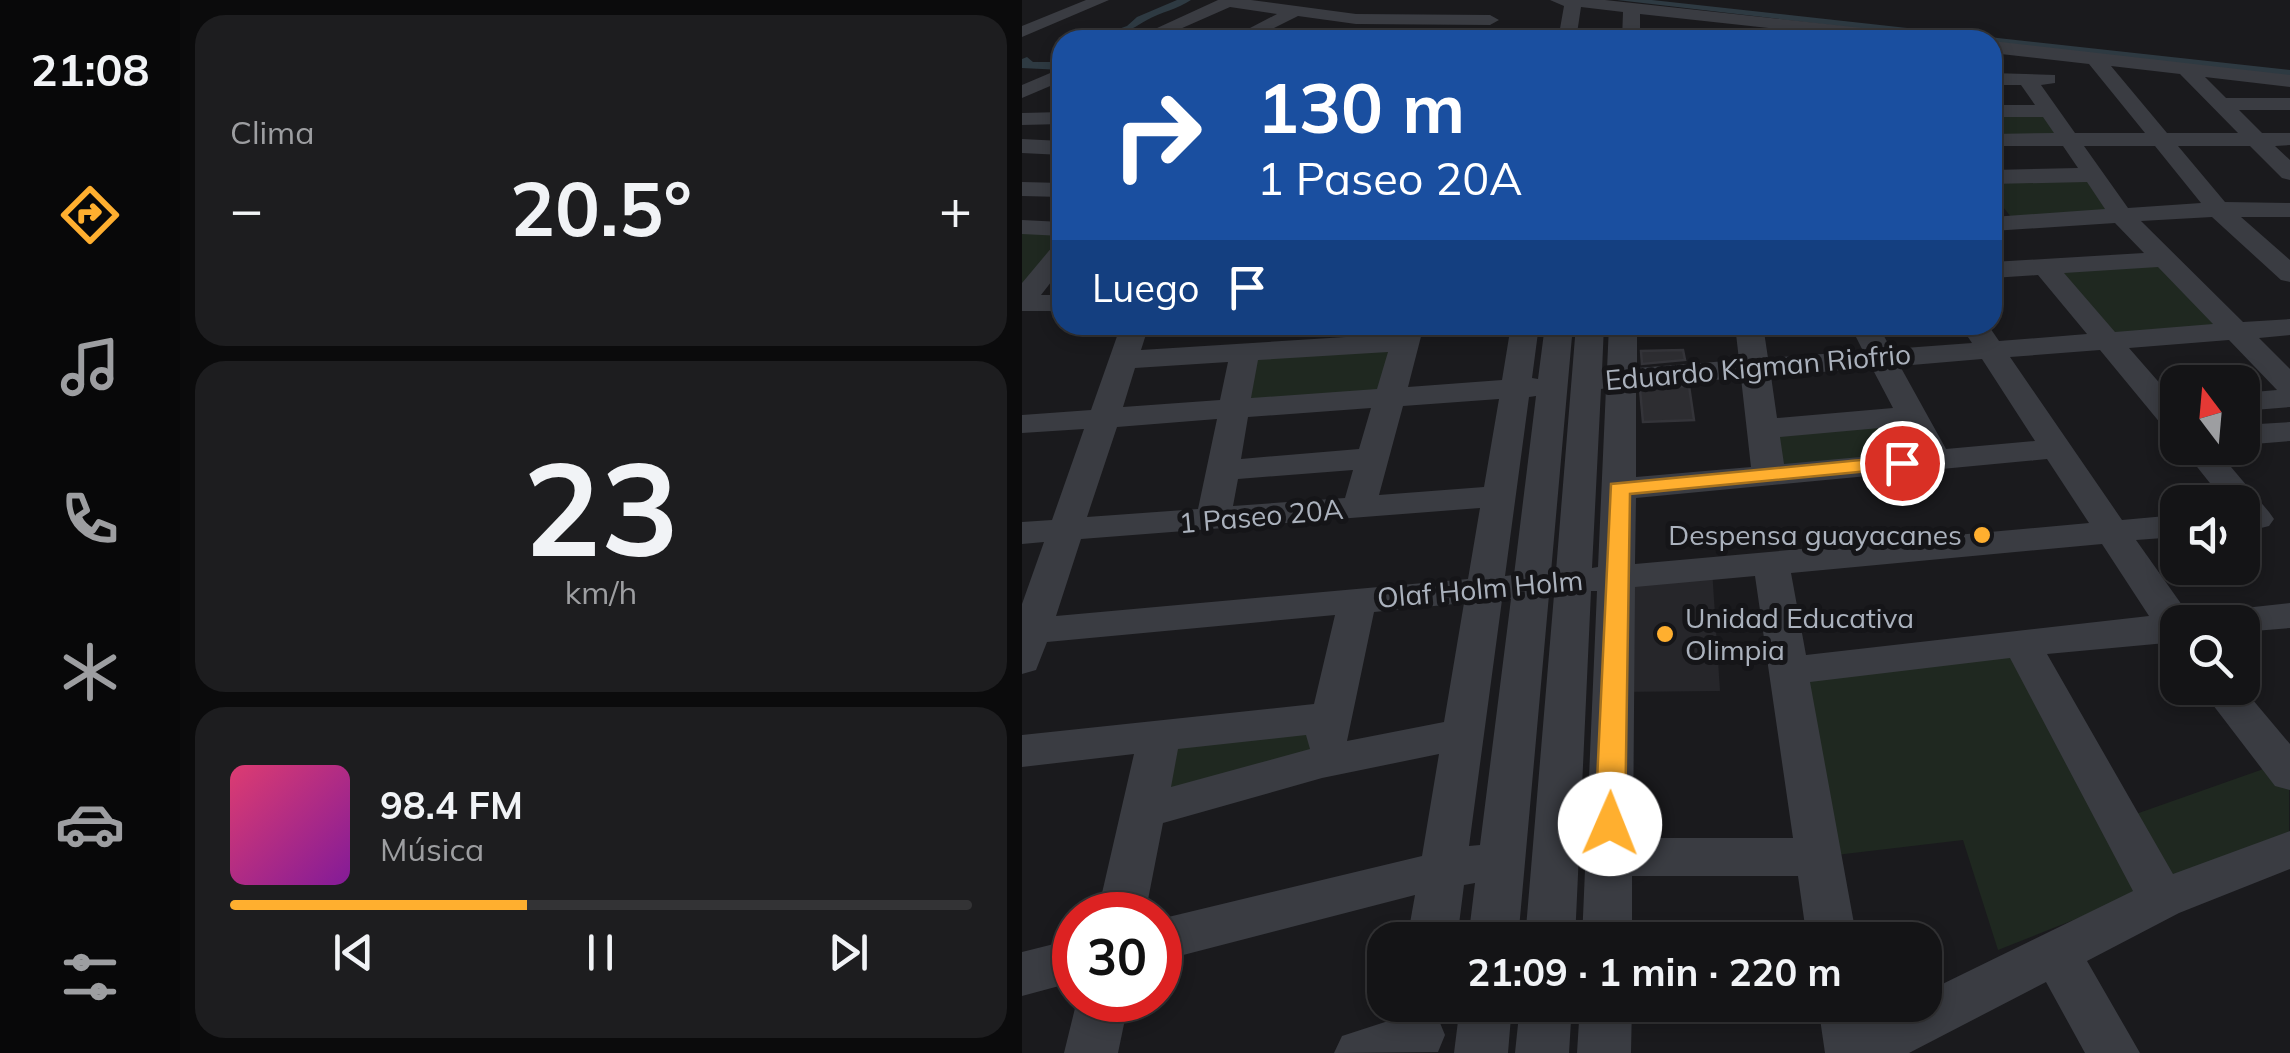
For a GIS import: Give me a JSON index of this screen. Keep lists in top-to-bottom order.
{
  "streets": {
    "street": ["Eduardo Kigman Riofrio", "1 Paseo 20A", "Olaf Holm Holm"]
  },
  "places": ["Despensa guayacanes", "Unidad Educativa Olimpia"],
  "north": "top",
  "page": {
    "tabs": "21:08",
    "tile": [
      "Clima",
      ["23", "km/h"]
    ],
    "turn": ["130 m", "1 Paseo 20A"],
    "heat": ["−", "20.5°", "+"],
    "then": "Luego",
    "song": ["98.4 FM", "Música"],
    "limit": "30",
    "trip": "21:09 · 1 min · 220 m"
  }
}
